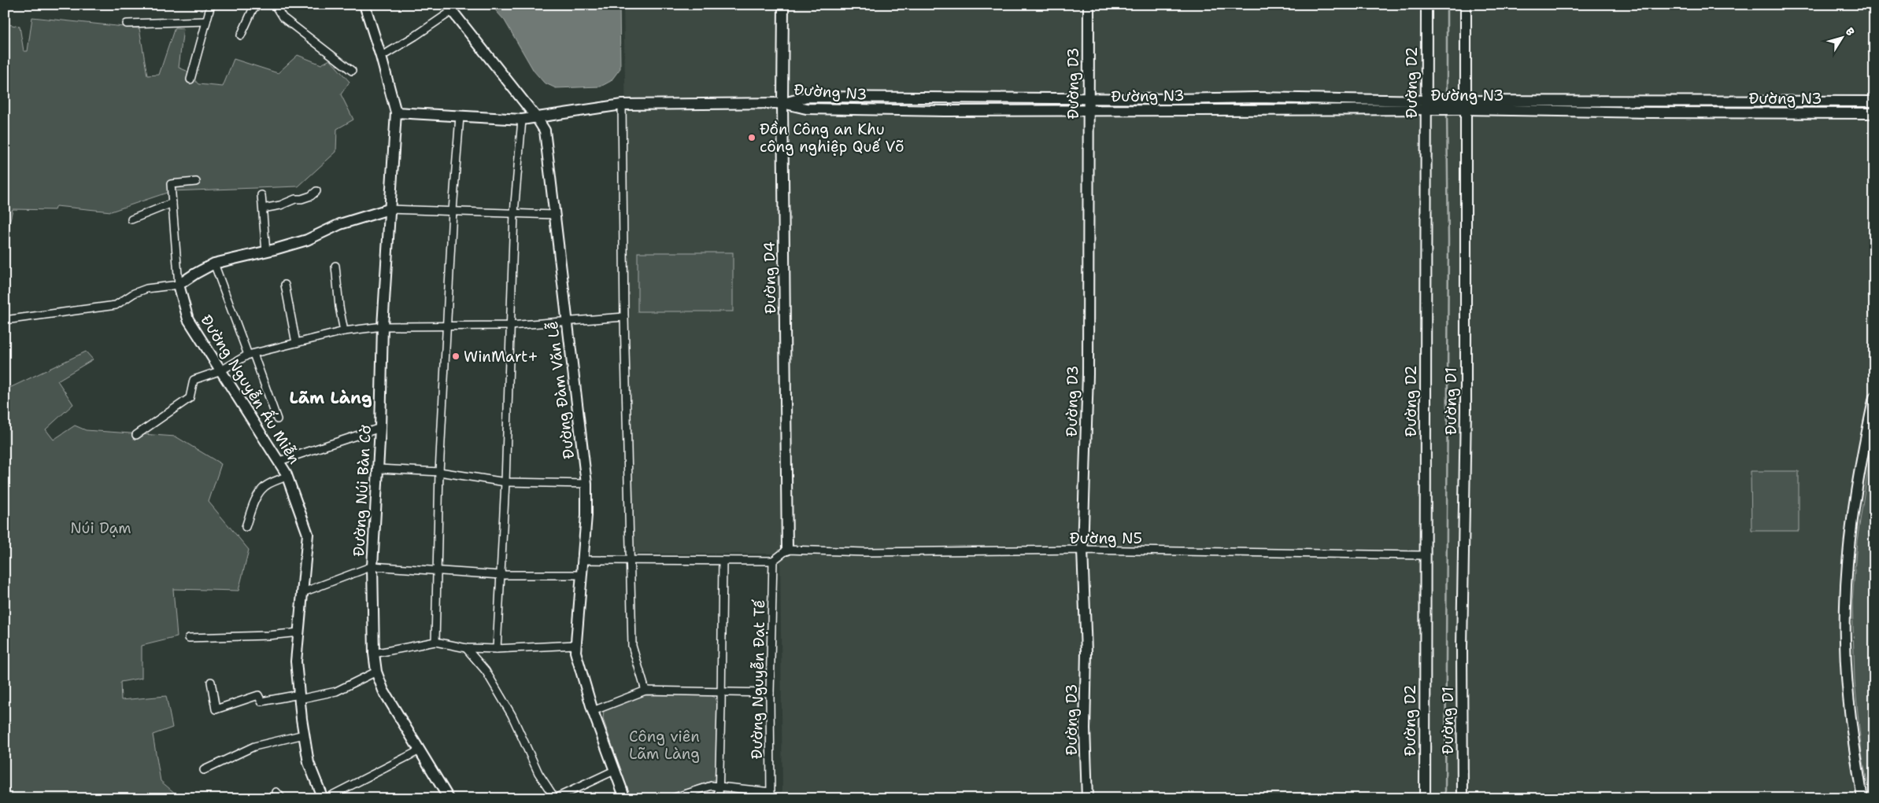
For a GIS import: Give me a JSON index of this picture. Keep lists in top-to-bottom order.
{
  "streets": {
    "street": [
      "Đường D2",
      "Đường D3",
      "Đường N3",
      "Đường D4",
      "Đường Nguyễn Ấu Miễn",
      "Đường Đàm Văn Lễ",
      "Đường D1",
      "Đường Núi Bàn Cờ",
      "Đường N5",
      "Đường Nguyễn Đạt Tế"
    ]
  },
  "crossings": [
    ["Đường D2", "Đường N3"],
    ["Đường D2", "Đường N5"],
    ["Đường D3", "Đường N3"],
    ["Đường D3", "Đường N5"],
    ["Đường N3", "Đường D4"],
    ["Đường N3", "Đường D1"],
    ["Đường D4", "Đường N5"]
  ],
  "districts": ["Lãm Làng"],
  "parks": ["Núi Dạm", "Công viên Lãm Làng"],
  "places": ["Đồn Công an Khu công nghiệp Quế Võ", "WinMart+"],
  "north": "top right"
}
